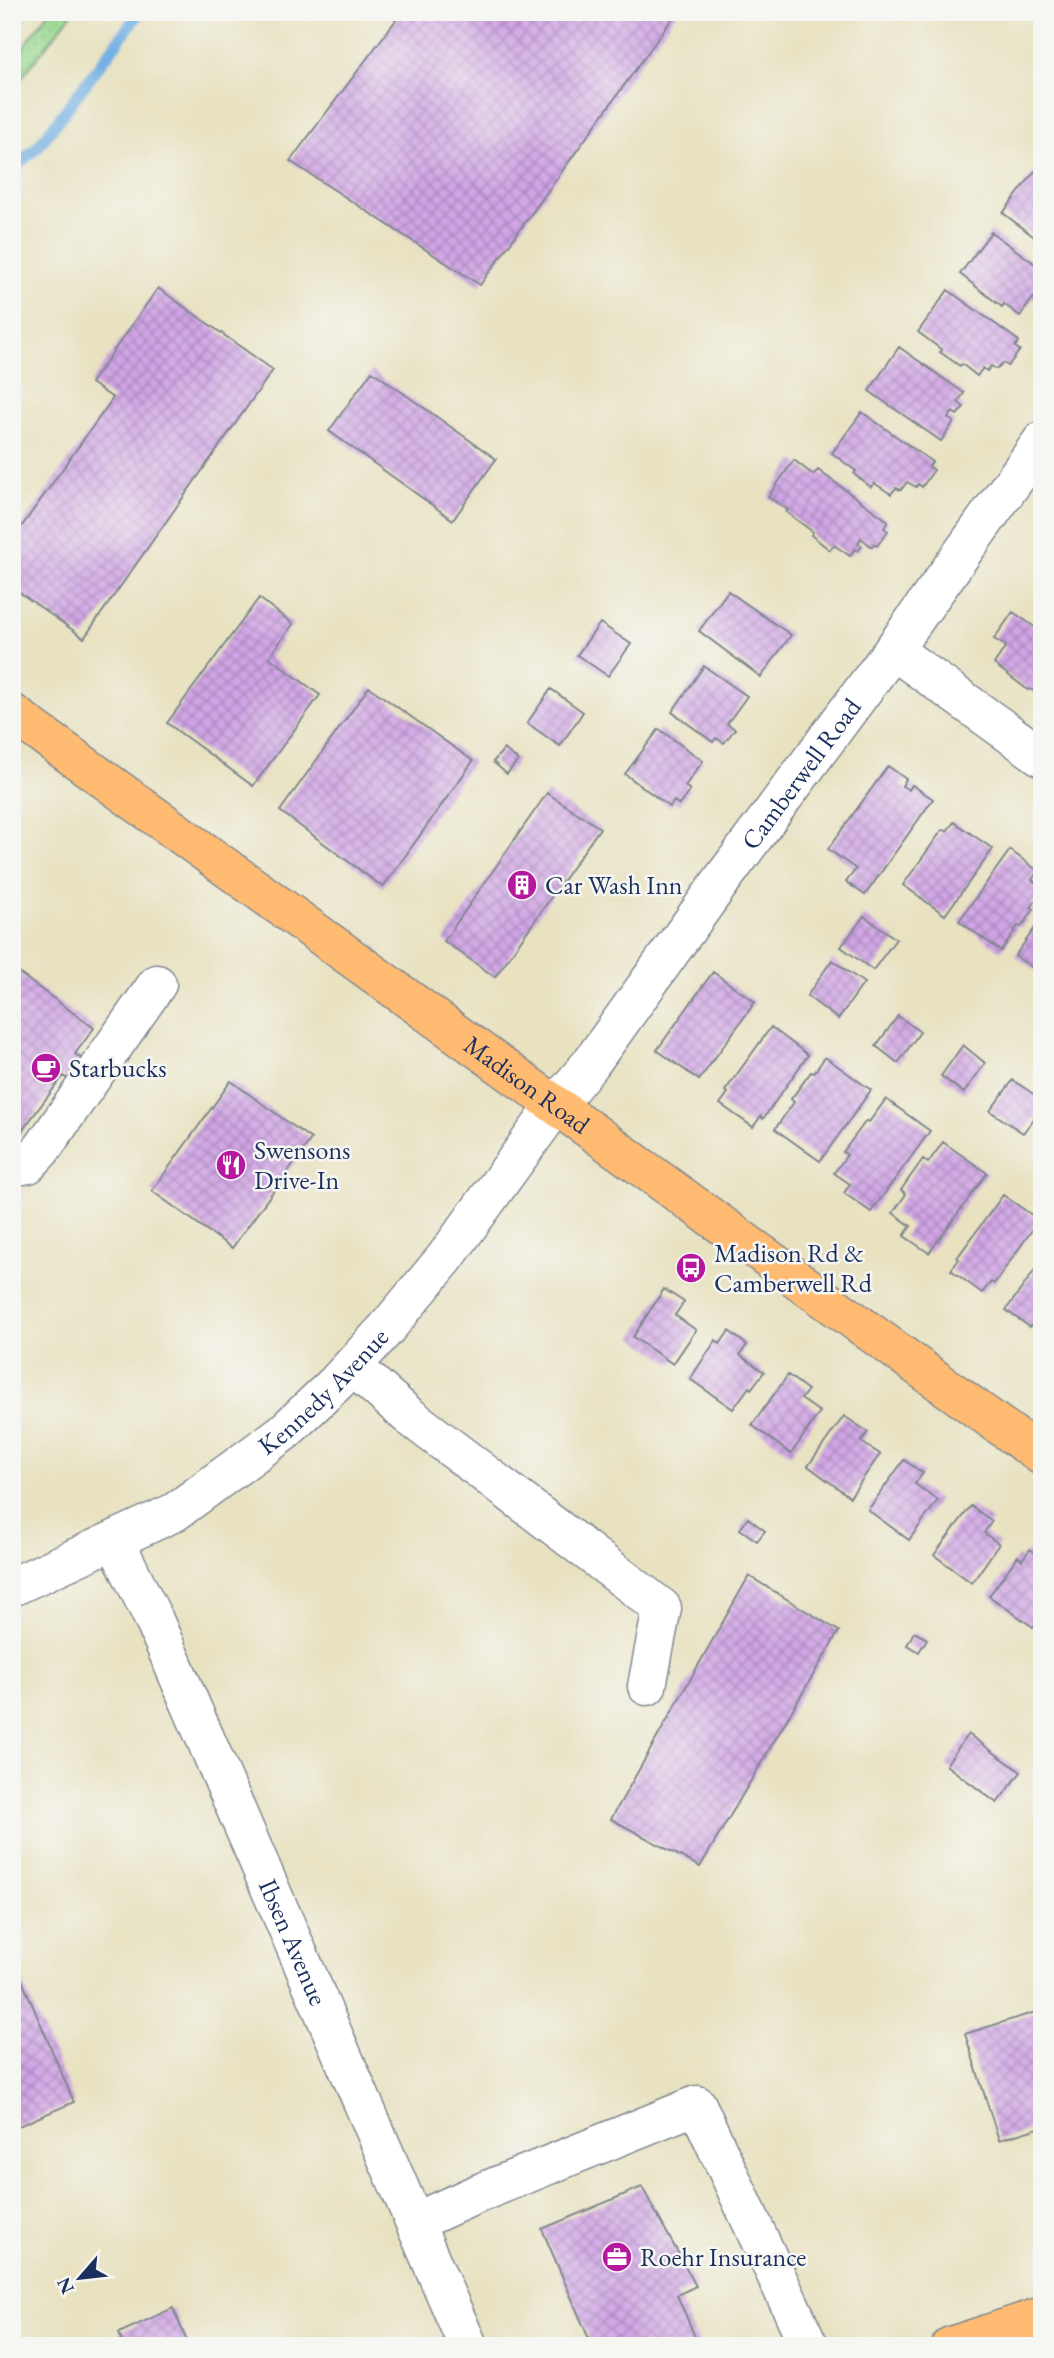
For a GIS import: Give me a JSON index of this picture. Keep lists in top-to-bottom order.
{
  "streets": {
    "main road": ["Madison Road"],
    "street": ["Camberwell Road", "Kennedy Avenue", "Ibsen Avenue"]
  },
  "crossings": [
    ["Camberwell Road", "Madison Road"],
    ["Camberwell Road", "Kennedy Avenue"],
    ["Madison Road", "Kennedy Avenue"],
    ["Kennedy Avenue", "Ibsen Avenue"]
  ],
  "places": {
    "building": ["Car Wash Inn"],
    "cafe": ["Starbucks"],
    "restaurant": ["Swensons Drive-In"],
    "bus stop": ["Madison Rd & Camberwell Rd"],
    "office": ["Roehr Insurance"]
  },
  "north": "bottom left"
}
